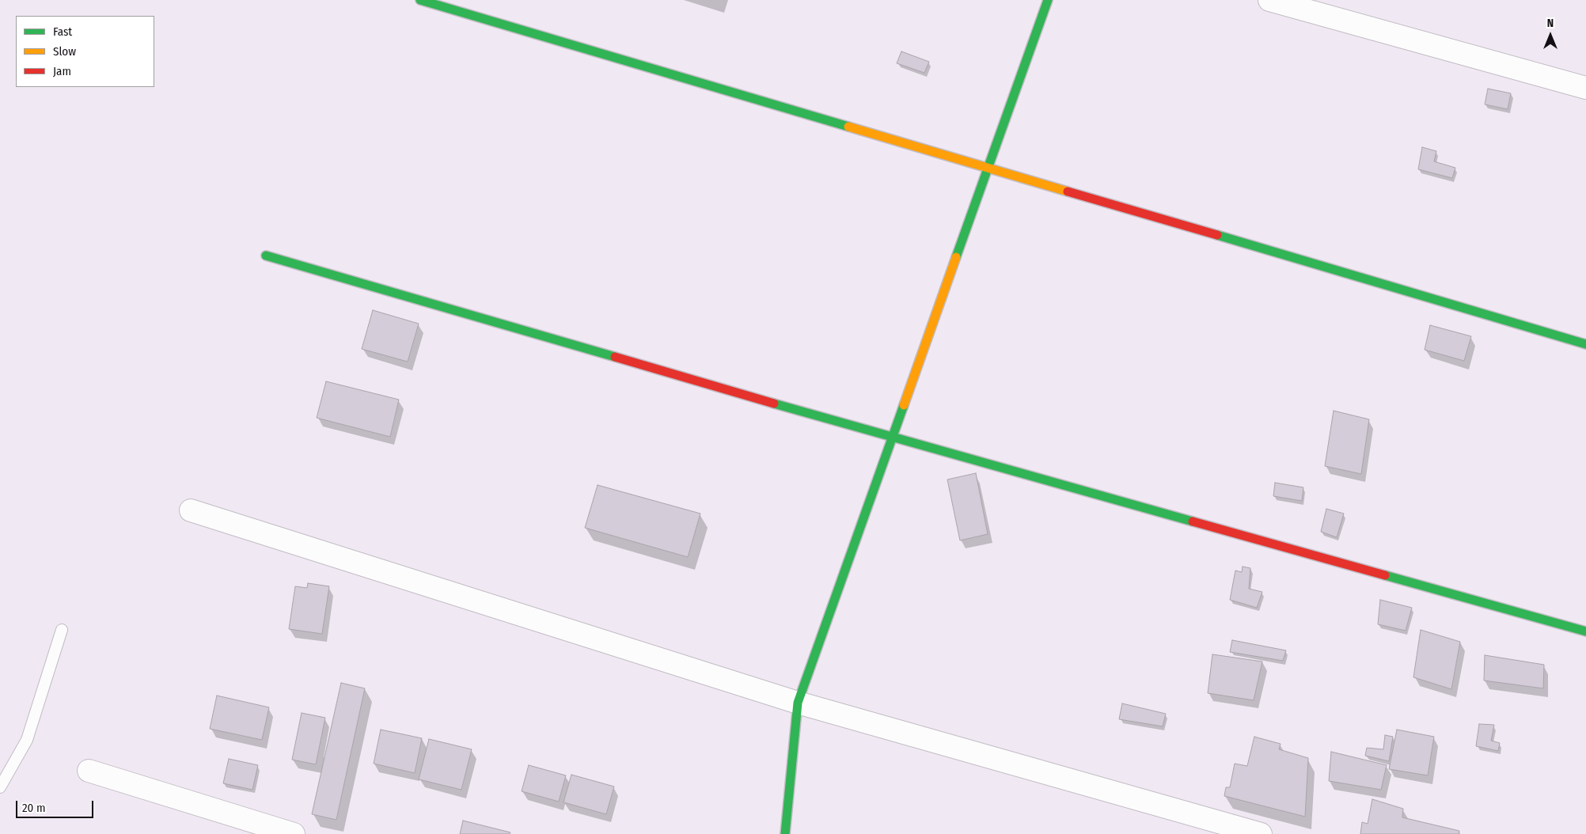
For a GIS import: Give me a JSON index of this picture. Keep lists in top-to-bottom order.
{
  "legend": ["Fast", "Slow", "Jam"],
  "scale_bar": "20 m",
  "north": "top"
}
